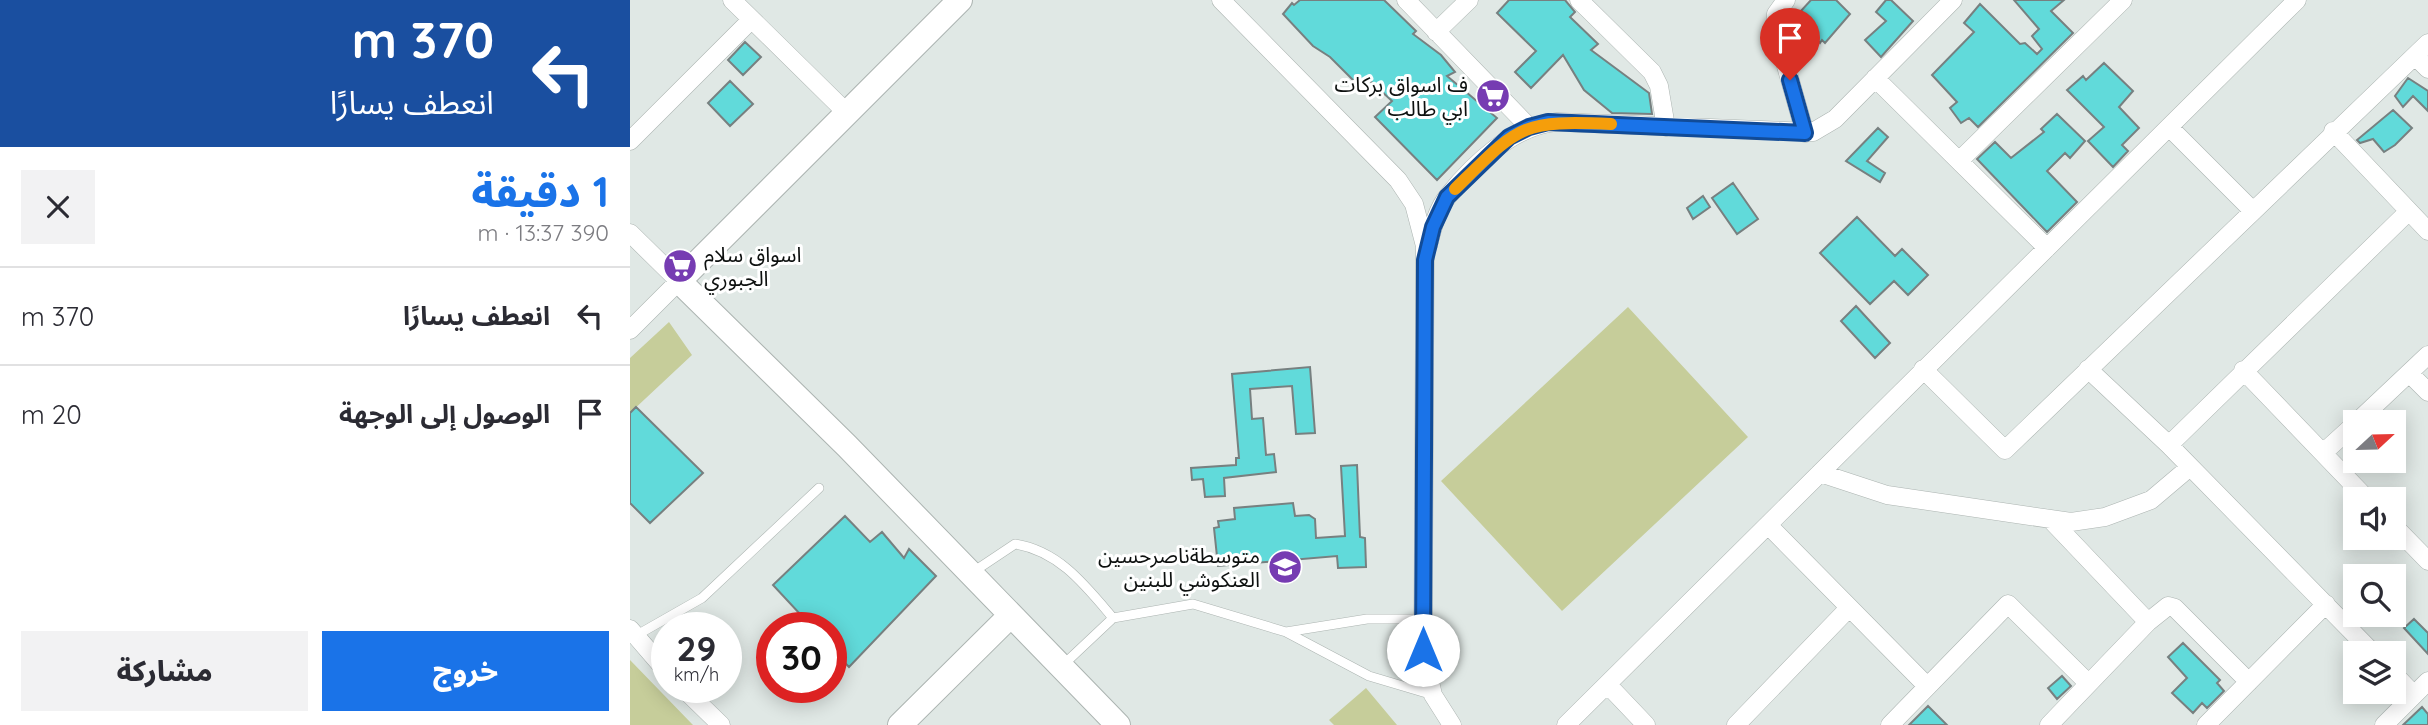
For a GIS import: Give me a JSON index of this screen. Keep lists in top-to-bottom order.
{
  "places": {
    "supermarket": ["ف اسواق بركات ابي طالب", "اسواق سلام الجبوري"],
    "school or university": ["متوسطةناصرحسين العنكوشي للبنين"]
  },
  "north": "right",
  "page": {
    "turn": ["370 m", "انعطف يسارًا"],
    "heading": ["1 دقيقة", "390 m · 13:37"],
    "list": [
      {
        "name": "انعطف يسارًا",
        "value": "370 m"
      },
      {
        "name": "الوصول إلى الوجهة",
        "value": "20 m"
      }
    ],
    "speed": "29 km/h",
    "limit": "30",
    "buttons": ["خروج", "مشاركة"]
  }
}
